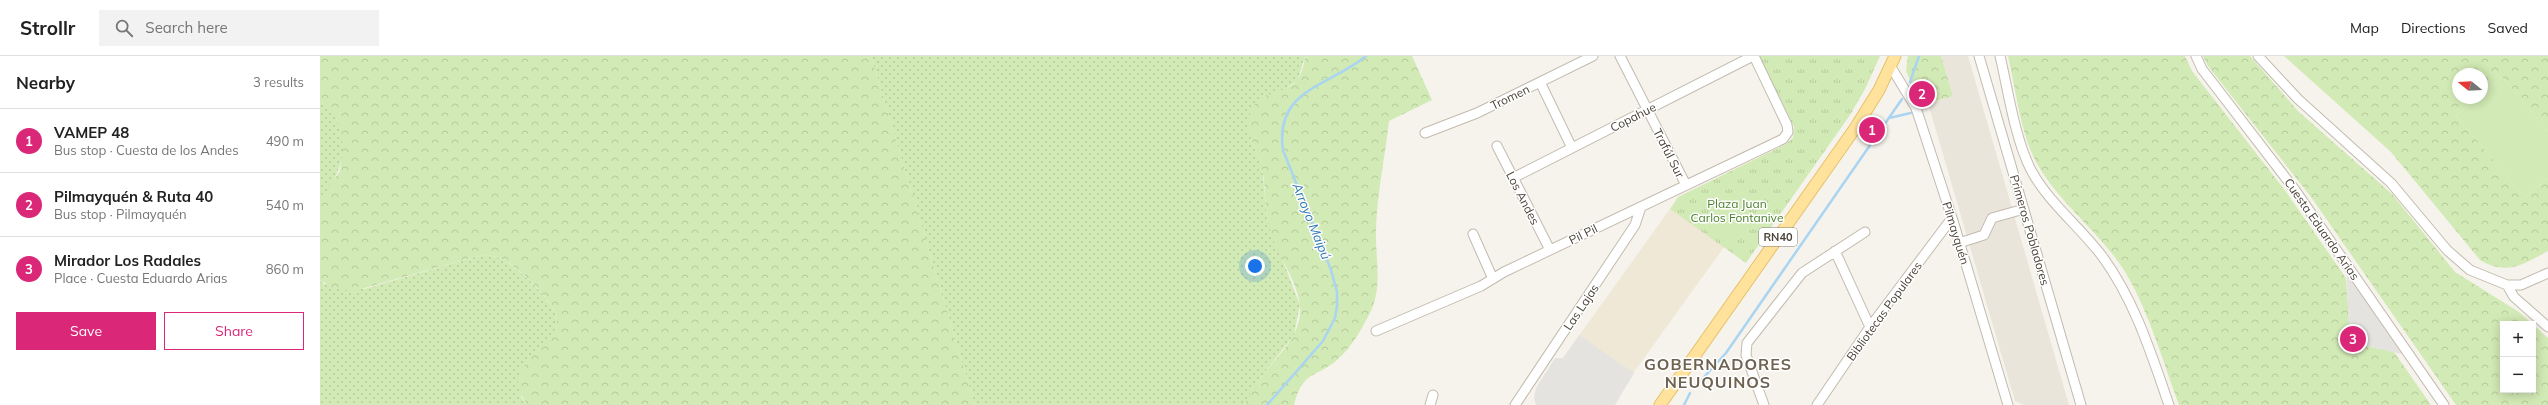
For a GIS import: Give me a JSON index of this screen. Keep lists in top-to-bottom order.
{
  "streets": {
    "main road": ["RN40"],
    "street": [
      "Tromen",
      "Copahue",
      "Trafúl Sur",
      "Los Andes",
      "Cuesta Eduardo Arias",
      "Primeros Pobladores",
      "Pilmayquén",
      "Pil Pil",
      "Las Lajas",
      "Bibliotecas Populares"
    ]
  },
  "crossings": [
    ["Copahue", "Trafúl Sur"],
    ["Copahue", "Los Andes"],
    ["Copahue", "Pil Pil"],
    ["Trafúl Sur", "Pil Pil"],
    ["Los Andes", "Pil Pil"],
    ["Pilmayquén", "RN40"],
    ["Pilmayquén", "Bibliotecas Populares"],
    ["Pil Pil", "Las Lajas"]
  ],
  "districts": ["GOBERNADORES NEUQUINOS"],
  "water": ["Arroyo Maipú"],
  "parks": ["Plaza Juan Carlos Fontanive"],
  "north": "left",
  "page": {
    "header": "Strollr",
    "search": "Search here",
    "nav": ["Map", "Directions", "Saved"],
    "heading": ["Nearby", "3 results"],
    "pins": ["2", "1", "3"],
    "list": [
      {
        "mark": "1",
        "name": "VAMEP 48",
        "note": "Bus stop · Cuesta de los Andes",
        "value": "490 m"
      },
      {
        "mark": "2",
        "name": "Pilmayquén & Ruta 40",
        "note": "Bus stop · Pilmayquén",
        "value": "540 m"
      },
      {
        "mark": "3",
        "name": "Mirador Los Radales",
        "note": "Place · Cuesta Eduardo Arias",
        "value": "860 m"
      }
    ],
    "buttons": ["Save", "Share"],
    "map_buttons": ["+", "−"]
  }
}
